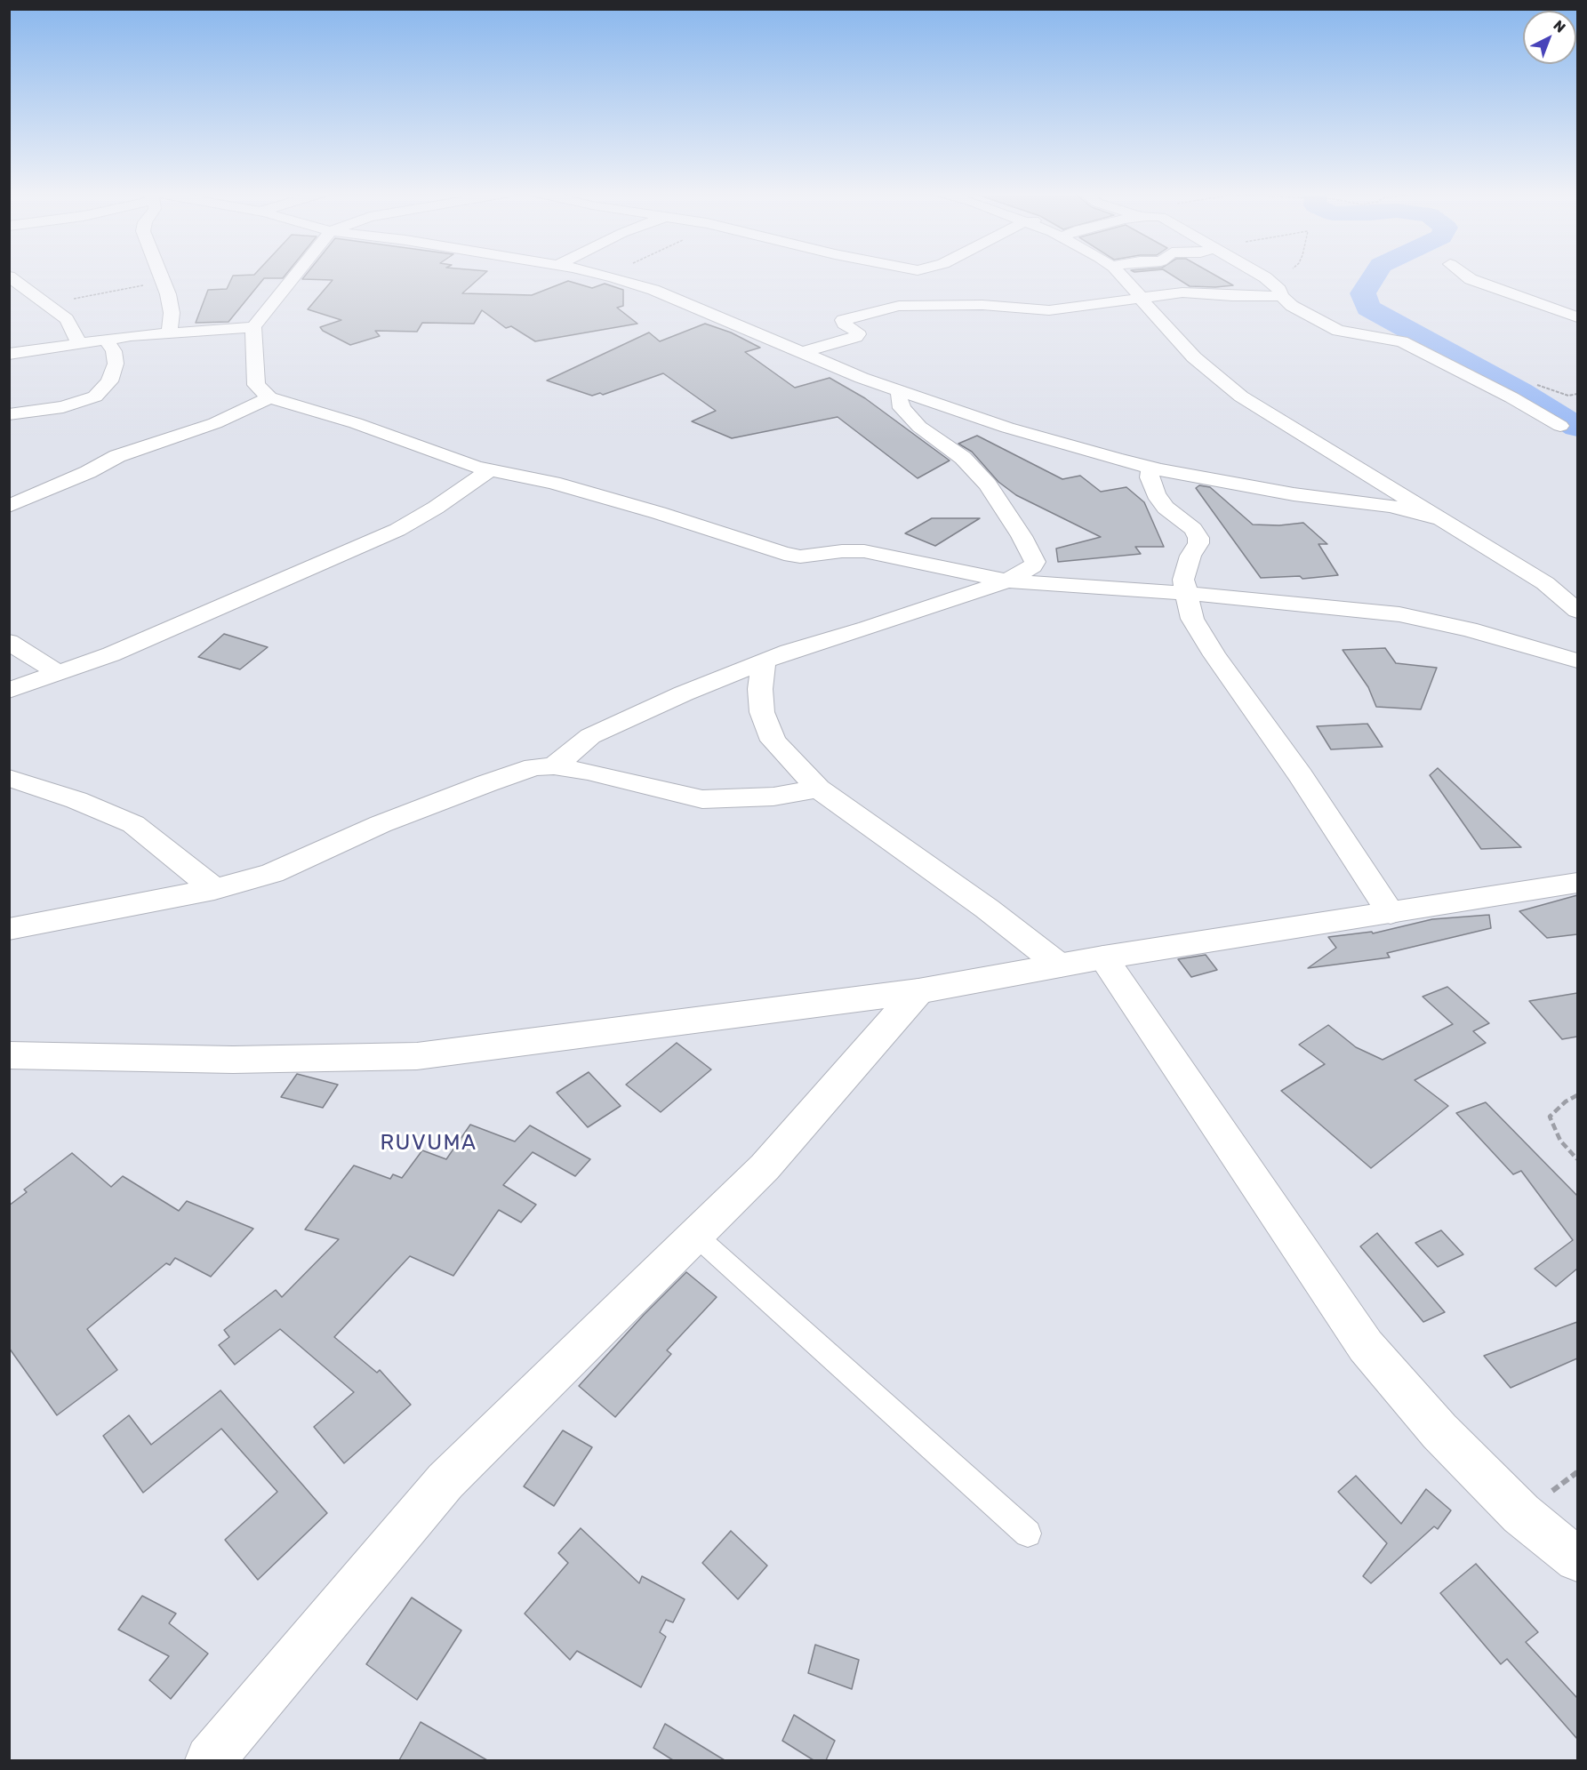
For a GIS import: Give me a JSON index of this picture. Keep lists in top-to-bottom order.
{
  "districts": ["RUVUMA"],
  "north": "top right"
}
